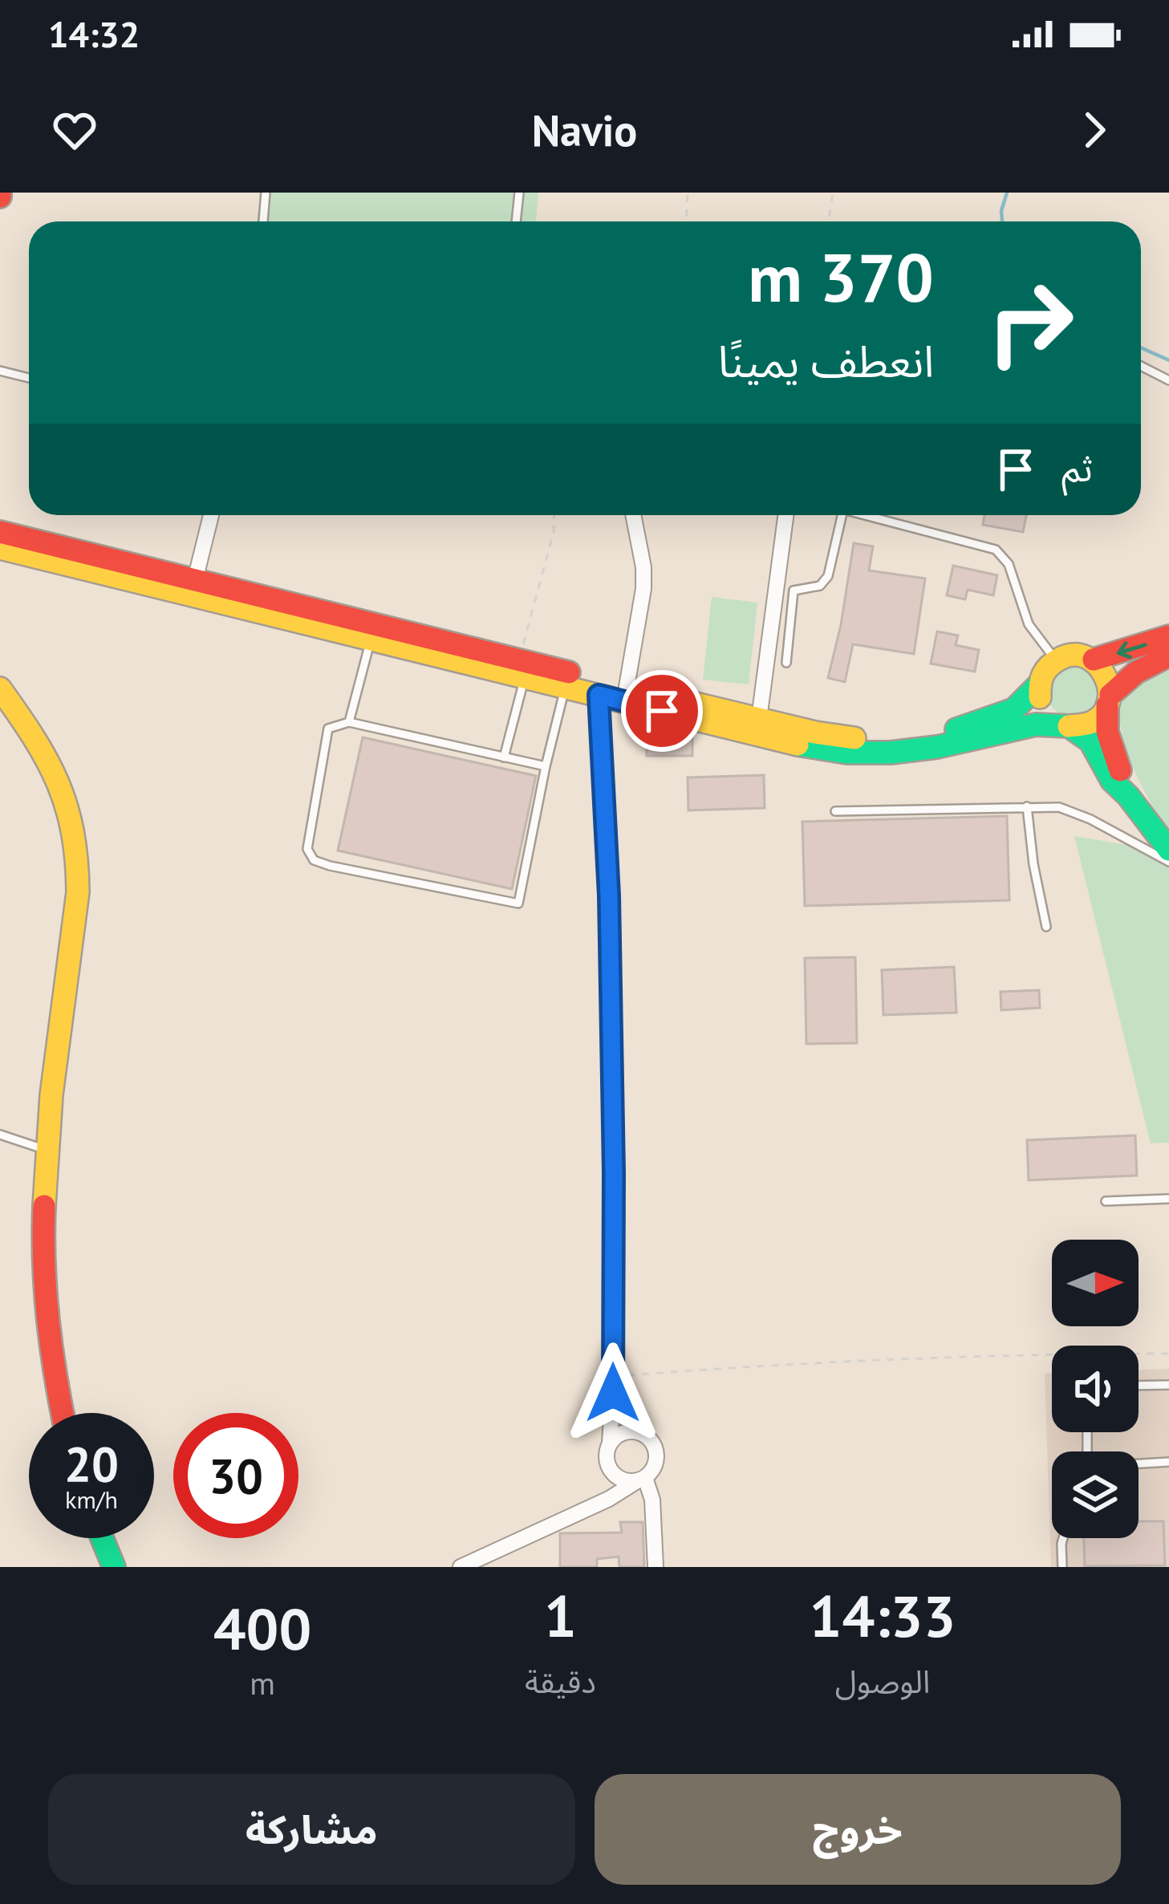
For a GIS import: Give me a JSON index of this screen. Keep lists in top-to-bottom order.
{
  "north": "right",
  "page": {
    "status": "14:32",
    "header": "Navio",
    "turn": ["370 m", "انعطف يمينًا"],
    "then": "ثم",
    "speed": "20 km/h",
    "limit": "30",
    "eta": [
      "14:33",
      "الوصول",
      "1",
      "دقيقة",
      "400",
      "m"
    ],
    "buttons": ["خروج", "مشاركة"]
  }
}
